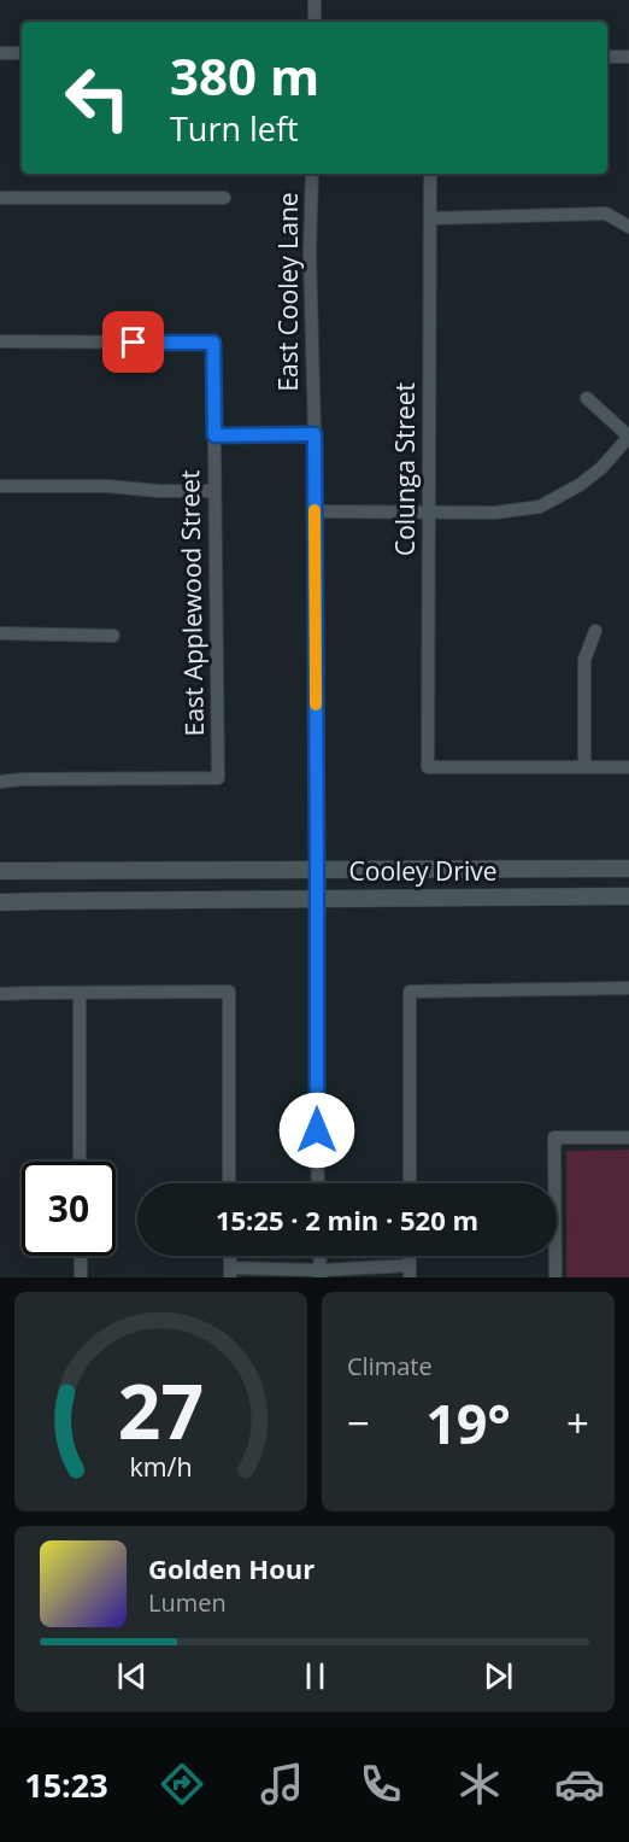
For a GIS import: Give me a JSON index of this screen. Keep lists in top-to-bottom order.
{
  "streets": {
    "street": [
      "East Cooley Lane",
      "Colunga Street",
      "East Applewood Street",
      "Cooley Drive"
    ]
  },
  "crossings": [
    ["East Cooley Lane", "Cooley Drive"]
  ],
  "page": {
    "turn": ["380 m", "Turn left"],
    "limit": "30",
    "trip": "15:25 · 2 min · 520 m",
    "tile": "Climate",
    "heat": ["−", "19°", "+"],
    "song": ["Golden Hour", "Lumen"],
    "tabs": "15:23",
    "gauge": ["27", "km/h"]
  }
}
